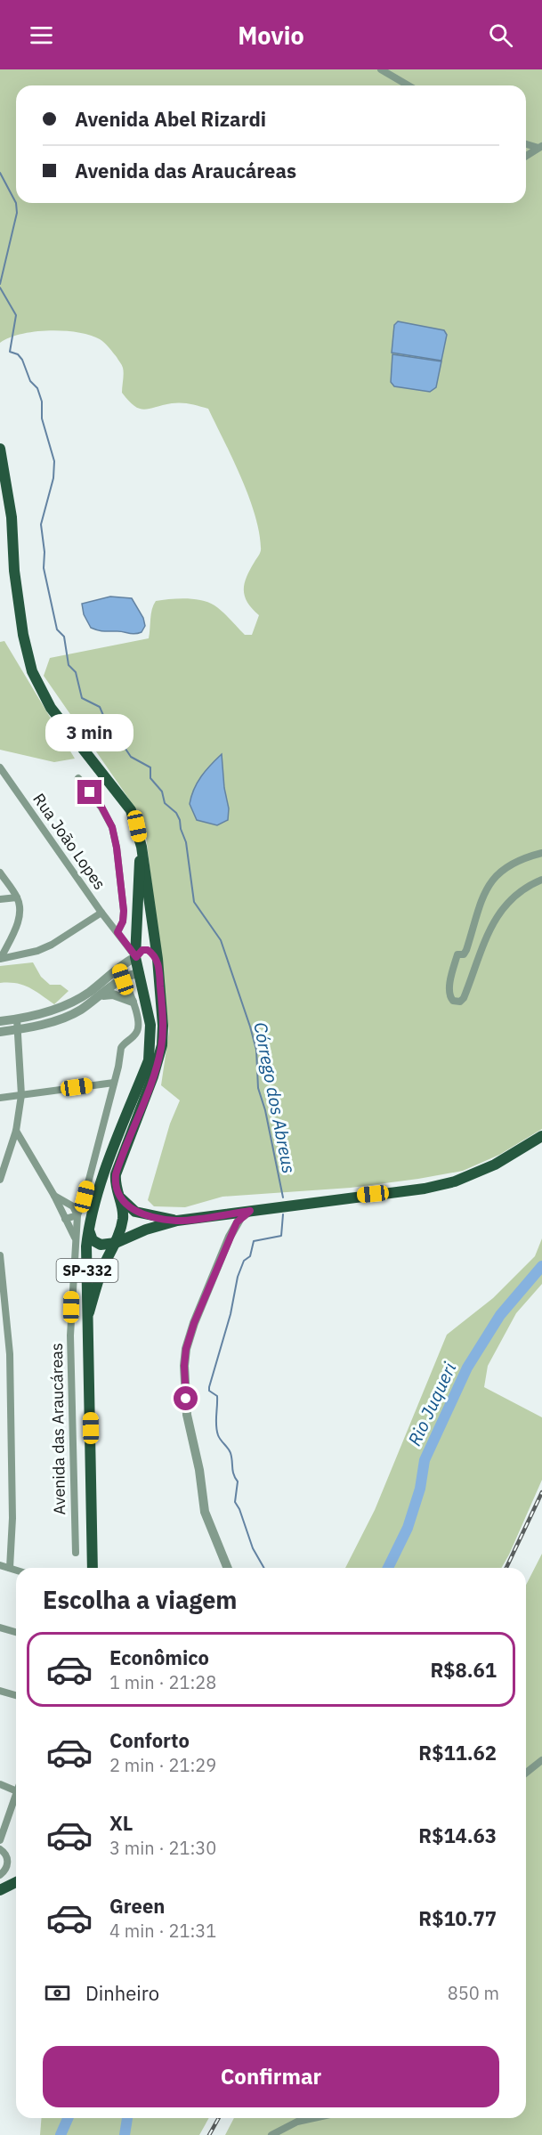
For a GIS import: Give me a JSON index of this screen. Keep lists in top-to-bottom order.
{
  "streets": {
    "main road": ["SP-332"],
    "street": ["Rua João Lopes", "Avenida das Araucáreas"]
  },
  "crossings": [
    ["Rua João Lopes", "SP-332"]
  ],
  "water": ["Córrego dos Abreus", "Rio Juqueri"],
  "page": {
    "header": "Movio",
    "banner": ["Avenida Abel Rizardi", "Avenida das Araucáreas"],
    "bubble": "3 min",
    "heading": "Escolha a viagem",
    "list": [
      {
        "name": "Econômico",
        "note": "1 min · 21:28",
        "value": "R$8.61"
      },
      {
        "name": "Conforto",
        "note": "2 min · 21:29",
        "value": "R$11.62"
      },
      {
        "name": "XL",
        "note": "3 min · 21:30",
        "value": "R$14.63"
      },
      {
        "name": "Green",
        "note": "4 min · 21:31",
        "value": "R$10.77"
      }
    ],
    "pay": ["Dinheiro", "850 m"],
    "buttons": "Confirmar"
  }
}
